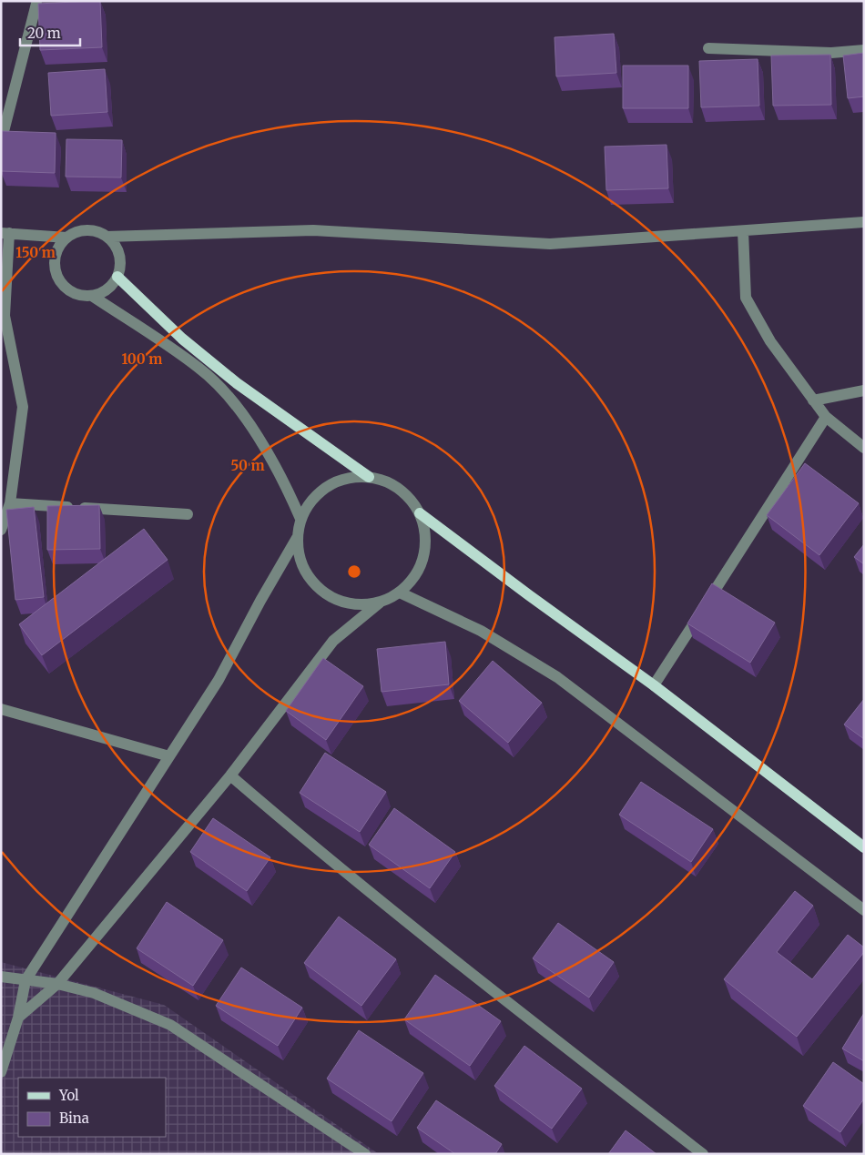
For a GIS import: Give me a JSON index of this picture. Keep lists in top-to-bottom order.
{
  "legend": ["Yol", "Bina"],
  "scale_bar": "20 m",
  "rings": ["150 m", "100 m", "50 m"]
}
